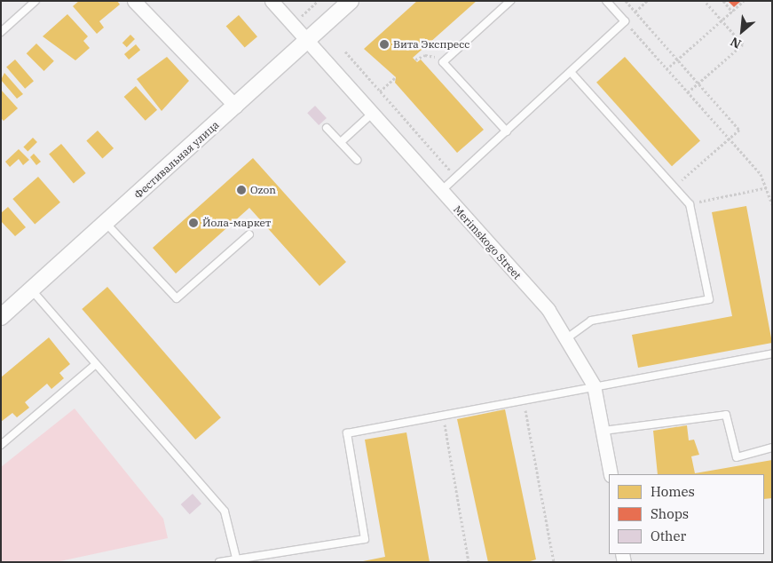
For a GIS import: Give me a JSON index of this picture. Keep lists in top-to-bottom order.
{
  "streets": {
    "street": ["Фестивальная улица", "Merimskogo Street"]
  },
  "crossings": [
    ["Фестивальная улица", "Merimskogo Street"]
  ],
  "places": ["Вита Экспресс", "Ozon", "Йола-маркет"],
  "legend": ["Homes", "Shops", "Other"],
  "north": "bottom left"
}
